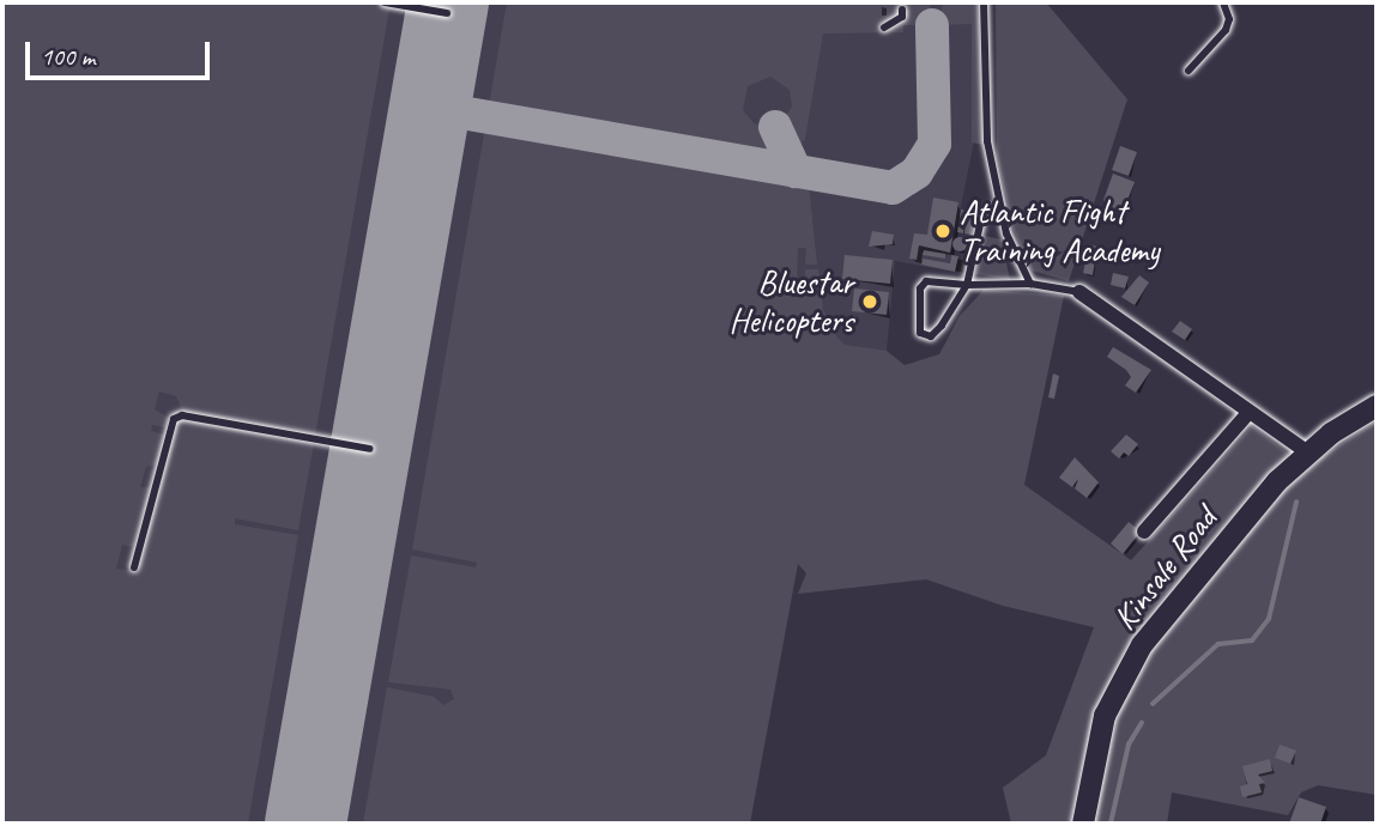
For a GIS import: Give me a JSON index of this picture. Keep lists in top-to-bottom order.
{
  "streets": {
    "main road": ["Kinsale Road"]
  },
  "places": ["Atlantic Flight Training Academy", "Bluestar Helicopters"],
  "scale_bar": "100 m"
}
